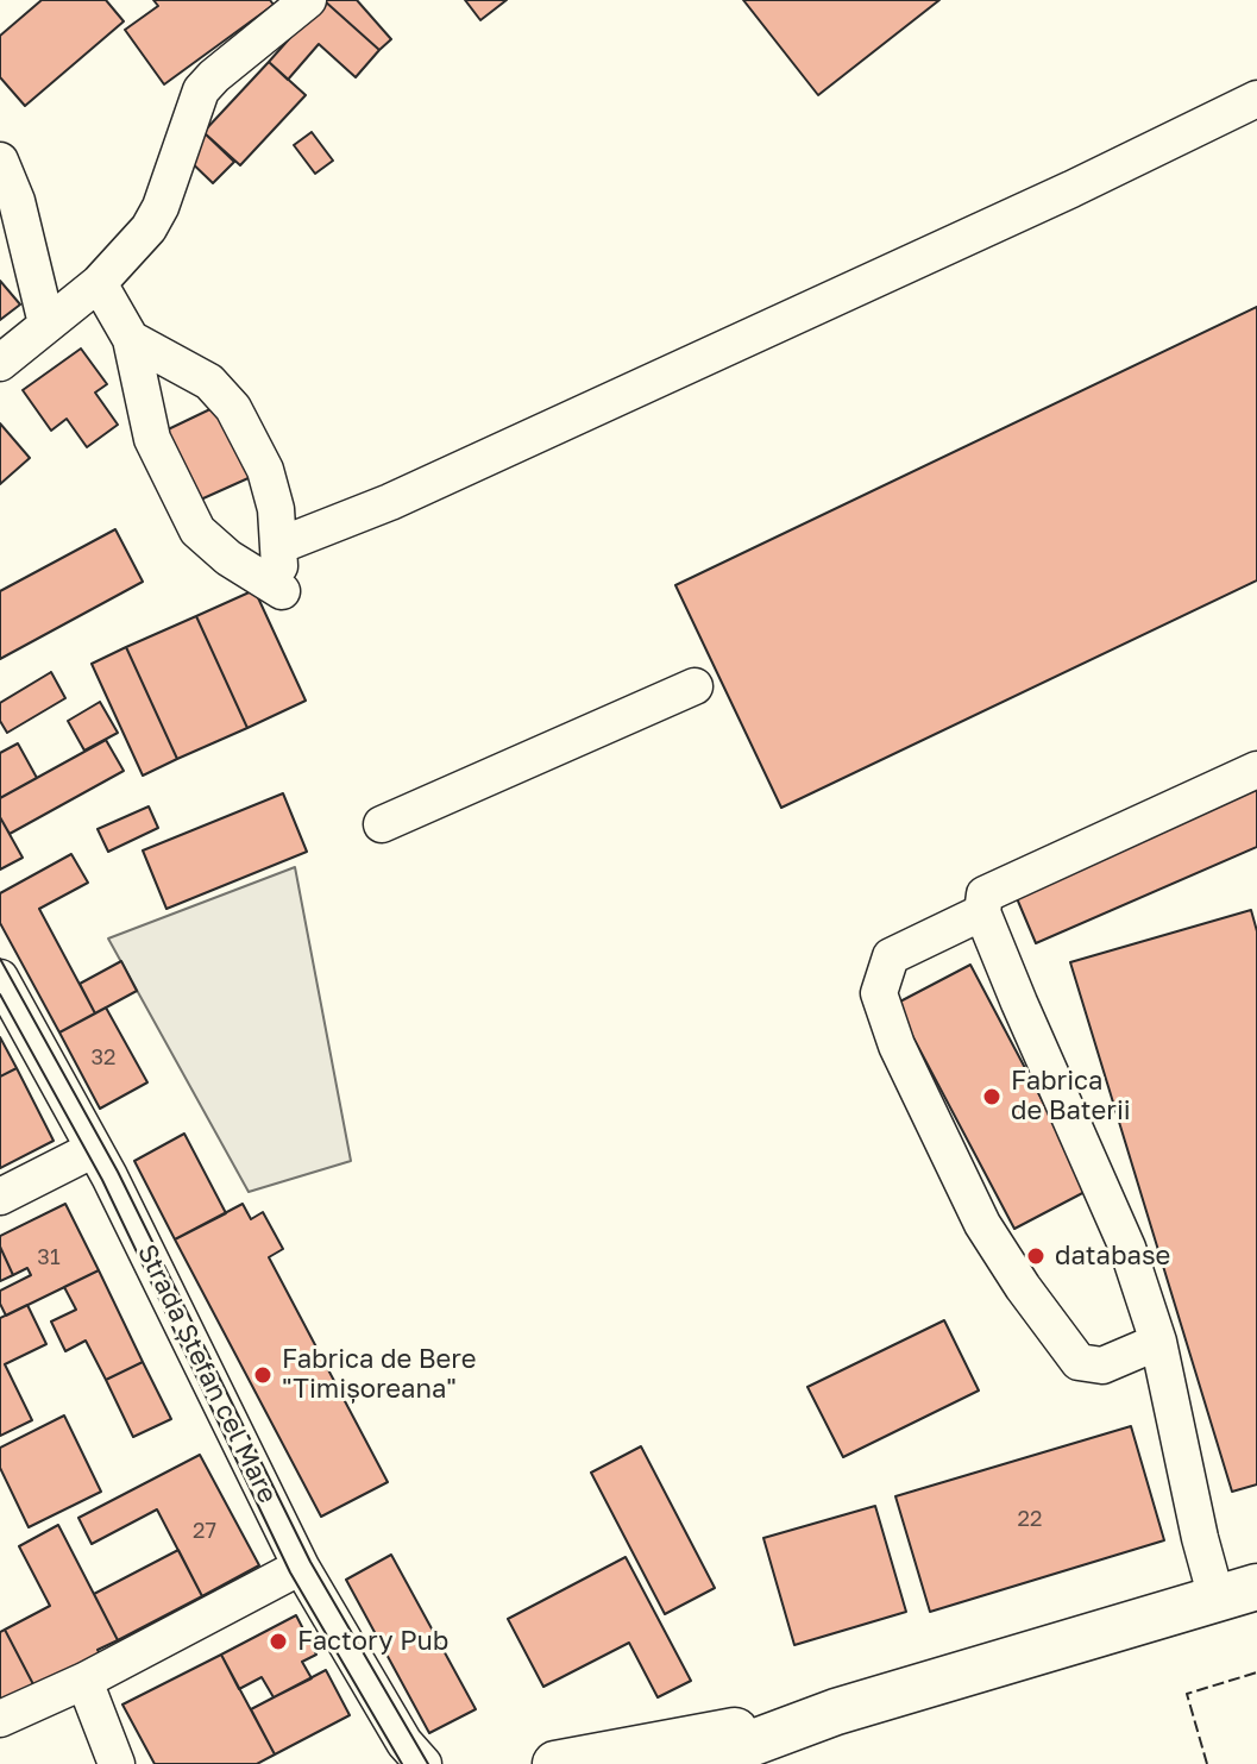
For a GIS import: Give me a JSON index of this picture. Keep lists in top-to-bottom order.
{
  "streets": {
    "street": ["Strada Ștefan cel Mare"]
  },
  "places": [
    "Fabrica de Baterii",
    "database",
    "Fabrica de Bere \"Timișoreana\"",
    "Factory Pub"
  ],
  "house_numbers": [
    "32",
    "31",
    "22",
    "27"
  ]
}
